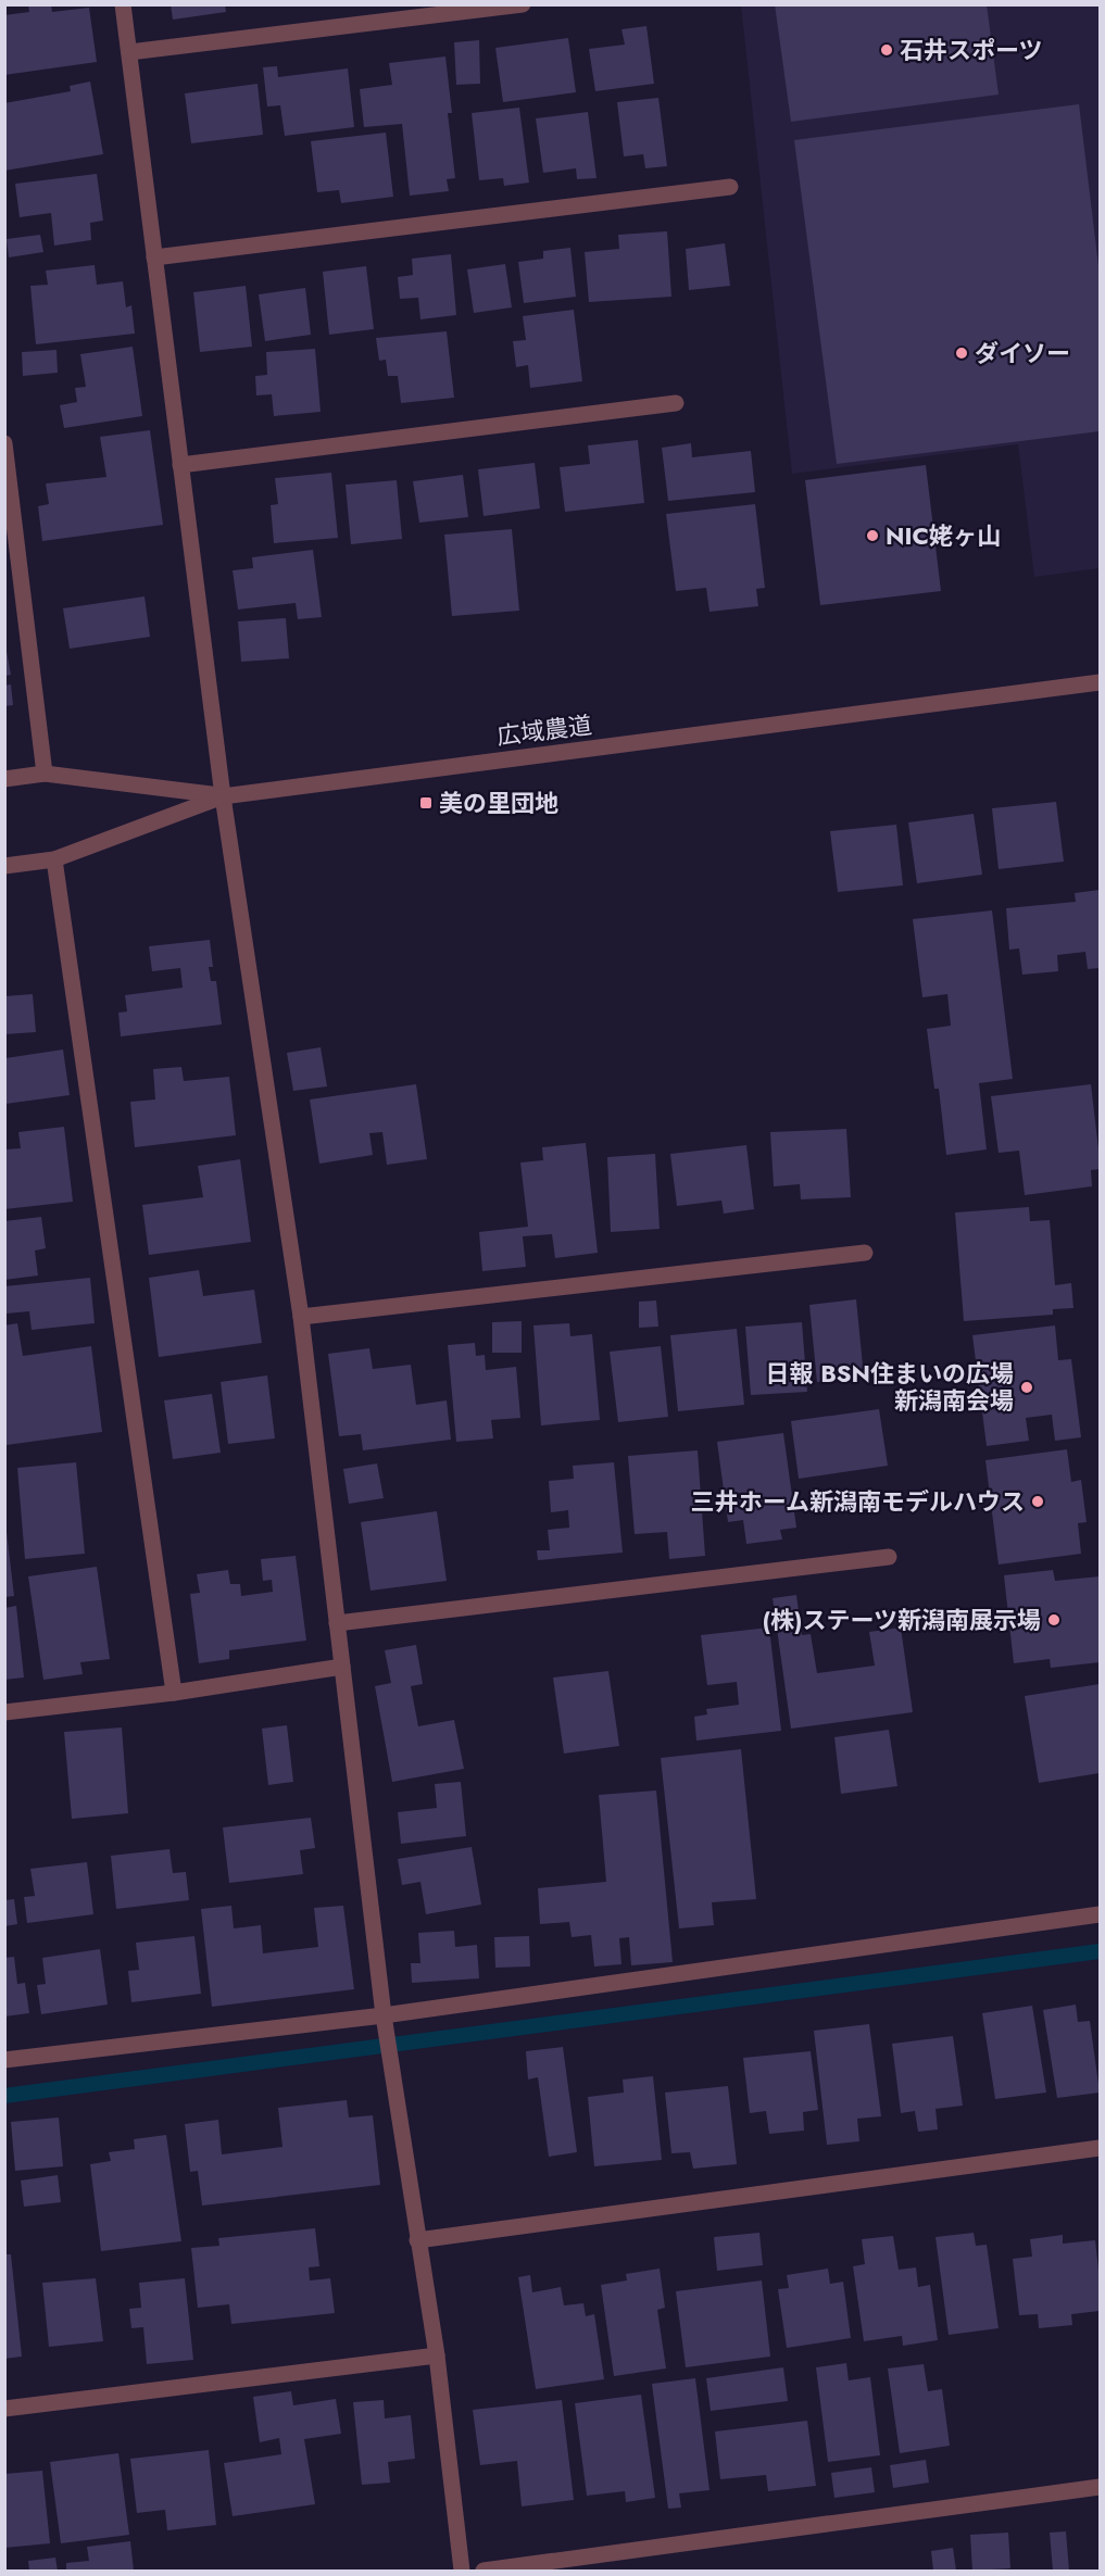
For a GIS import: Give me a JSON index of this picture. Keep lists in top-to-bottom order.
{
  "streets": {
    "street": ["広域農道"]
  },
  "places": {
    "other": [
      "石井スポーツ",
      "ダイソー",
      "NIC姥ヶ山",
      "日報 BSN住まいの広場 新潟南会場",
      "三井ホーム新潟南モデルハウス",
      "(株)ステーツ新潟南展示場"
    ],
    "transit": ["美の里団地"]
  }
}
